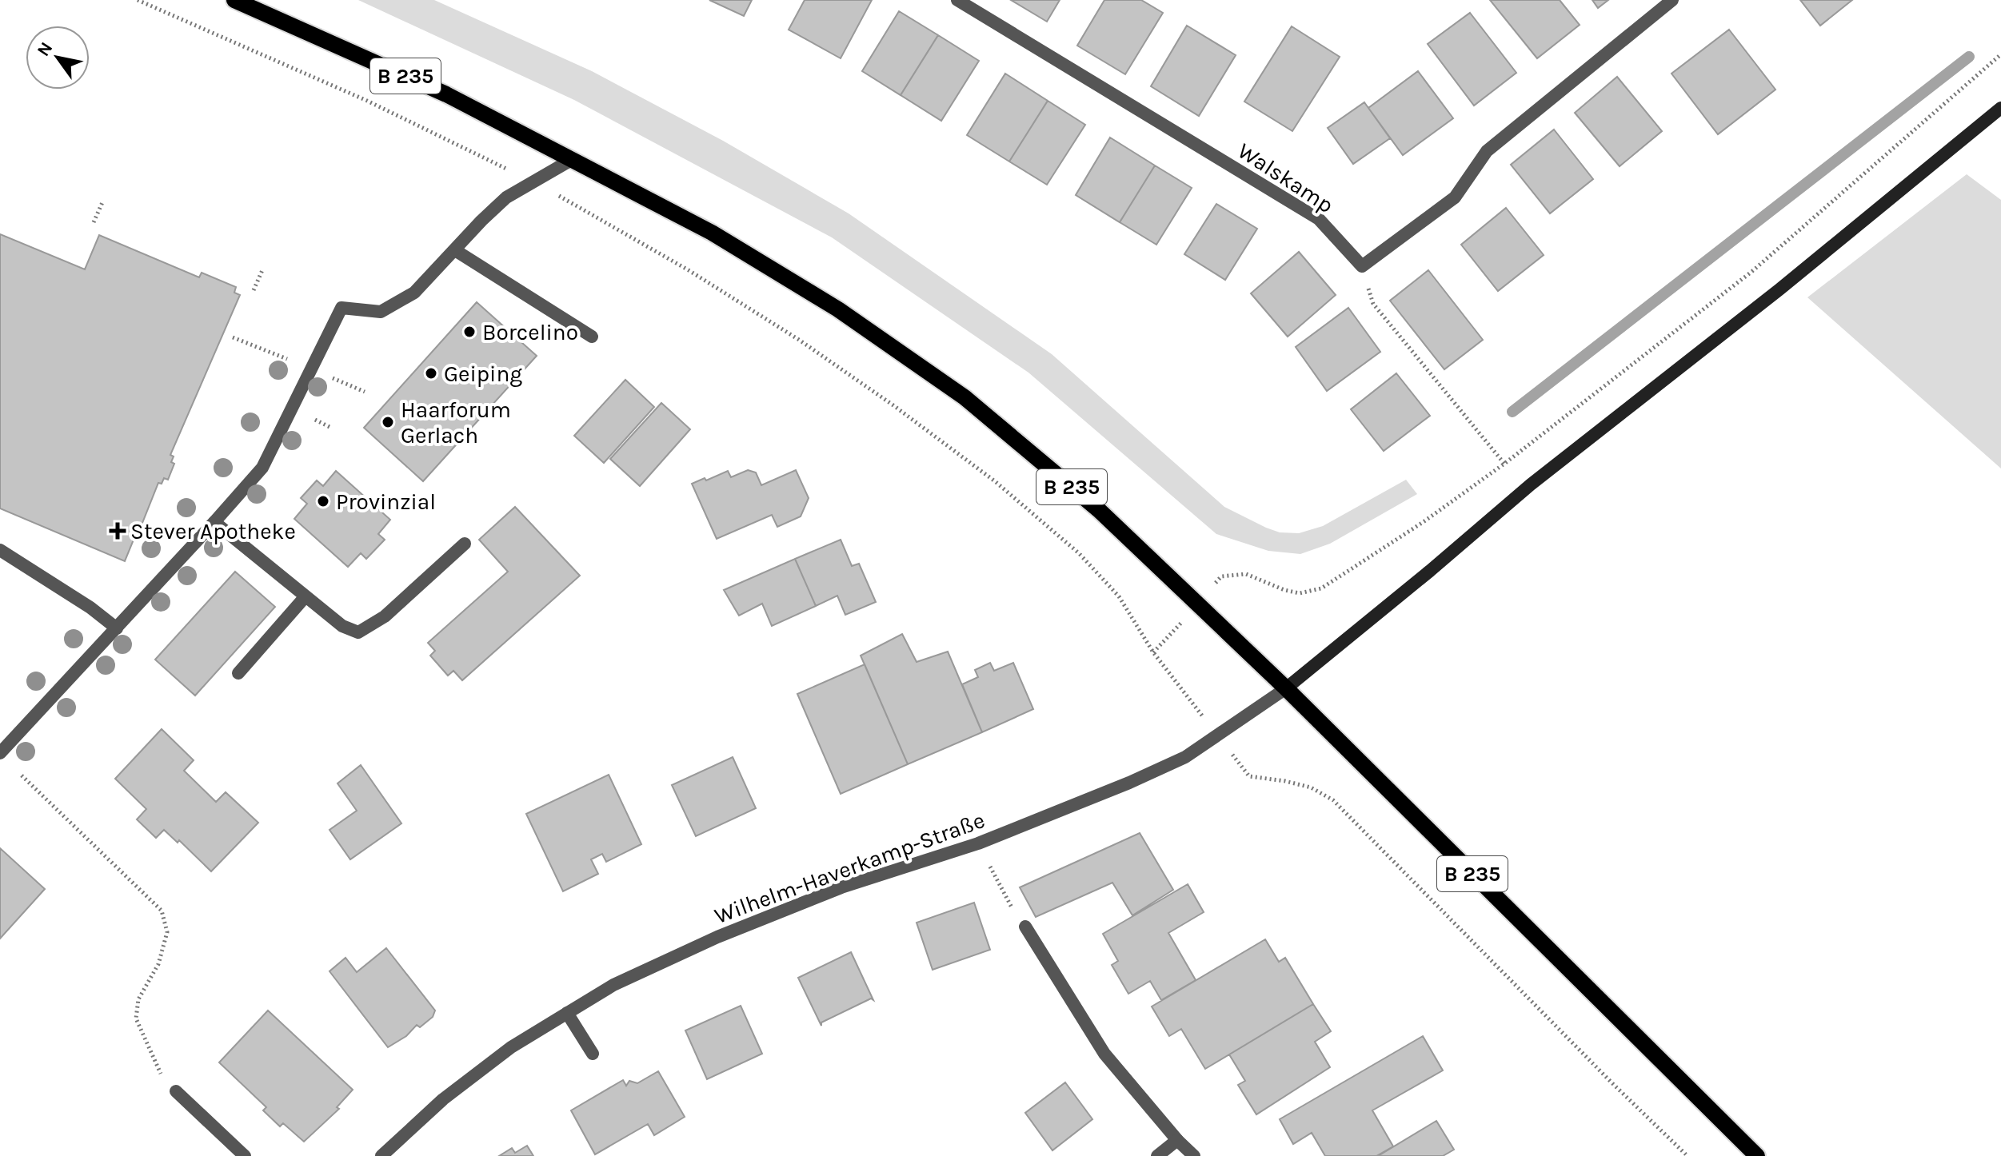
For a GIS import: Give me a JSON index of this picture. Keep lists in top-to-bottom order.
{
  "streets": {
    "main road": ["B 235"],
    "street": ["Walskamp", "Wilhelm-Haverkamp-Straße"]
  },
  "crossings": [
    ["B 235", "Wilhelm-Haverkamp-Straße"]
  ],
  "places": {
    "other": [
      "Borcelino",
      "Geiping",
      "Haarforum Gerlach",
      "Provinzial"
    ],
    "health": ["Stever Apotheke"]
  },
  "north": "top left"
}
